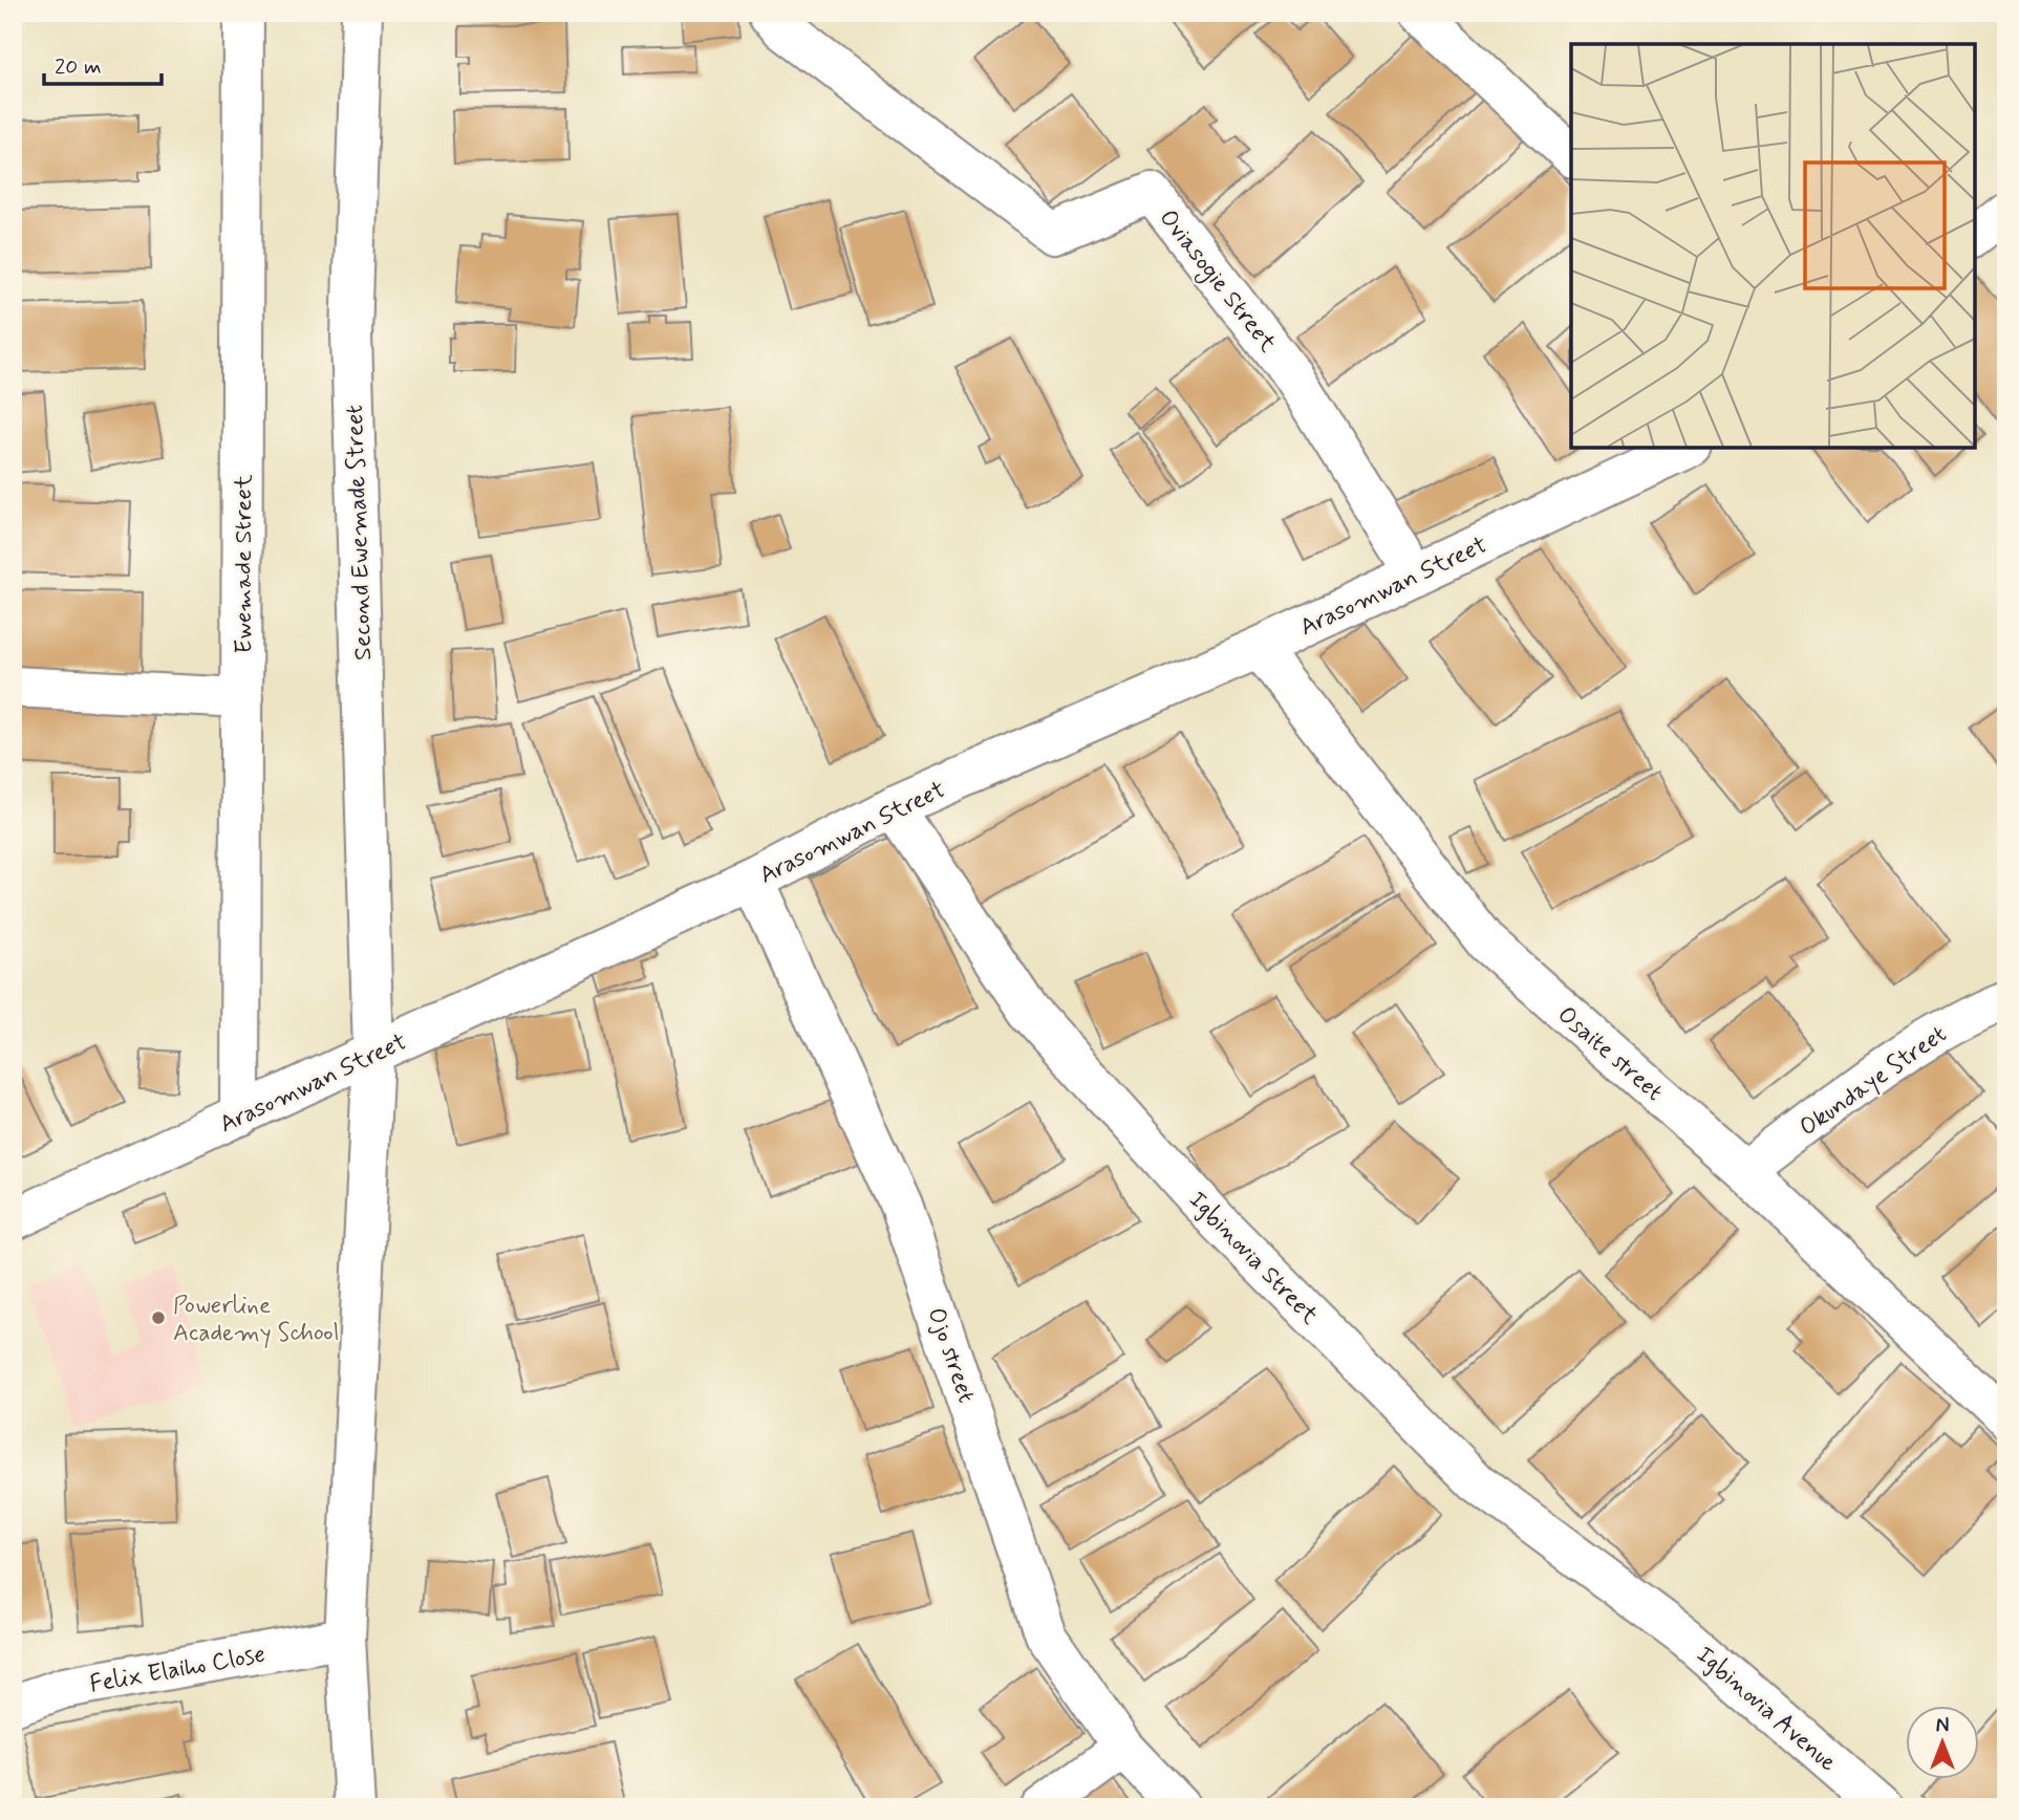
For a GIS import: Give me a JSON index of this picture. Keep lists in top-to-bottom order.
{
  "streets": {
    "street": [
      "Oviasogie Street",
      "Second Ewemade Street",
      "Ewemade Street",
      "Arasomwan Street",
      "Osaite street",
      "Okundaye Street",
      "Igbinovia Street",
      "Ojo street",
      "Felix Elaiho Close",
      "Igbinovia Avenue"
    ]
  },
  "crossings": [
    ["Oviasogie Street", "Arasomwan Street"],
    ["Second Ewemade Street", "Arasomwan Street"],
    ["Second Ewemade Street", "Felix Elaiho Close"],
    ["Ewemade Street", "Arasomwan Street"],
    ["Arasomwan Street", "Osaite street"],
    ["Arasomwan Street", "Igbinovia Street"],
    ["Arasomwan Street", "Ojo street"],
    ["Osaite street", "Okundaye Street"],
    ["Igbinovia Street", "Igbinovia Avenue"]
  ],
  "places": ["Powerline Academy School"],
  "scale_bar": "20 m",
  "north": "top"
}
